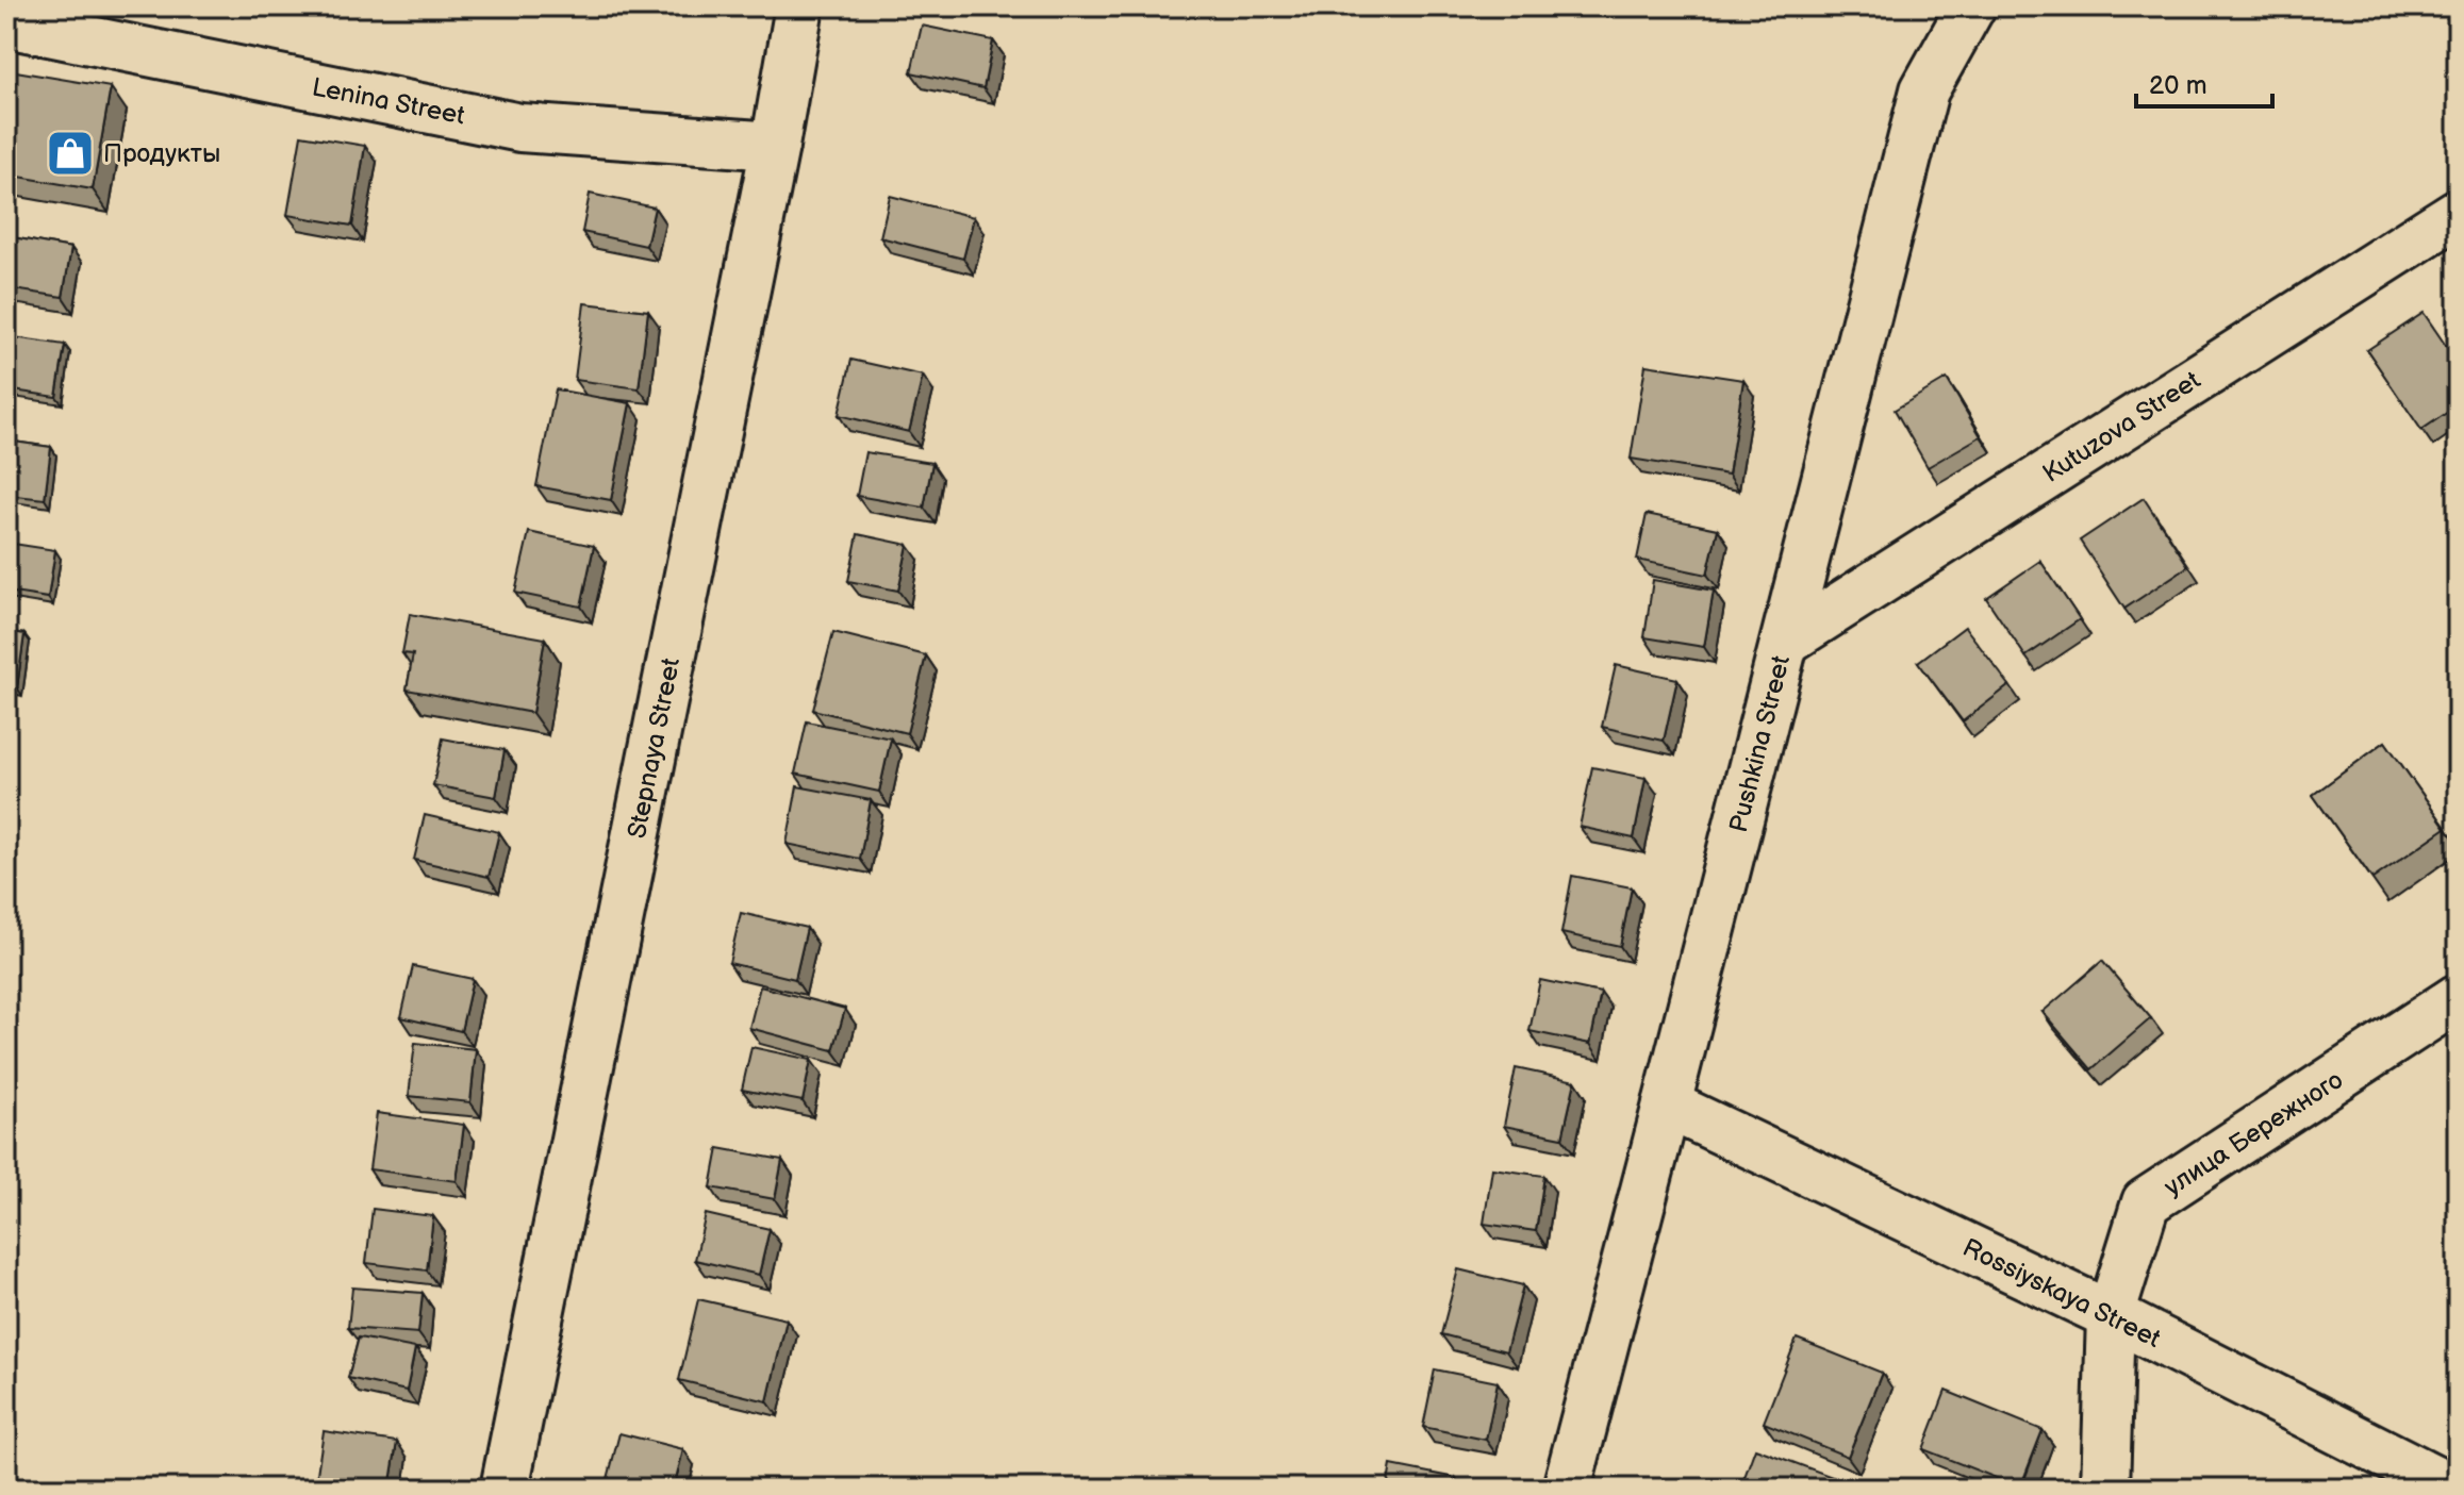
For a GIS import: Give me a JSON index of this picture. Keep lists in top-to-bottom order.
{
  "streets": {
    "street": [
      "Lenina Street",
      "Kutuzova Street",
      "Pushkina Street",
      "Stepnaya Street",
      "улица Бережного",
      "Rossiyskaya Street"
    ]
  },
  "crossings": [
    ["Lenina Street", "Stepnaya Street"],
    ["Kutuzova Street", "Pushkina Street"],
    ["Pushkina Street", "Rossiyskaya Street"],
    ["улица Бережного", "Rossiyskaya Street"]
  ],
  "places": {
    "shop": ["Продукты"]
  },
  "scale_bar": "20 m"
}
